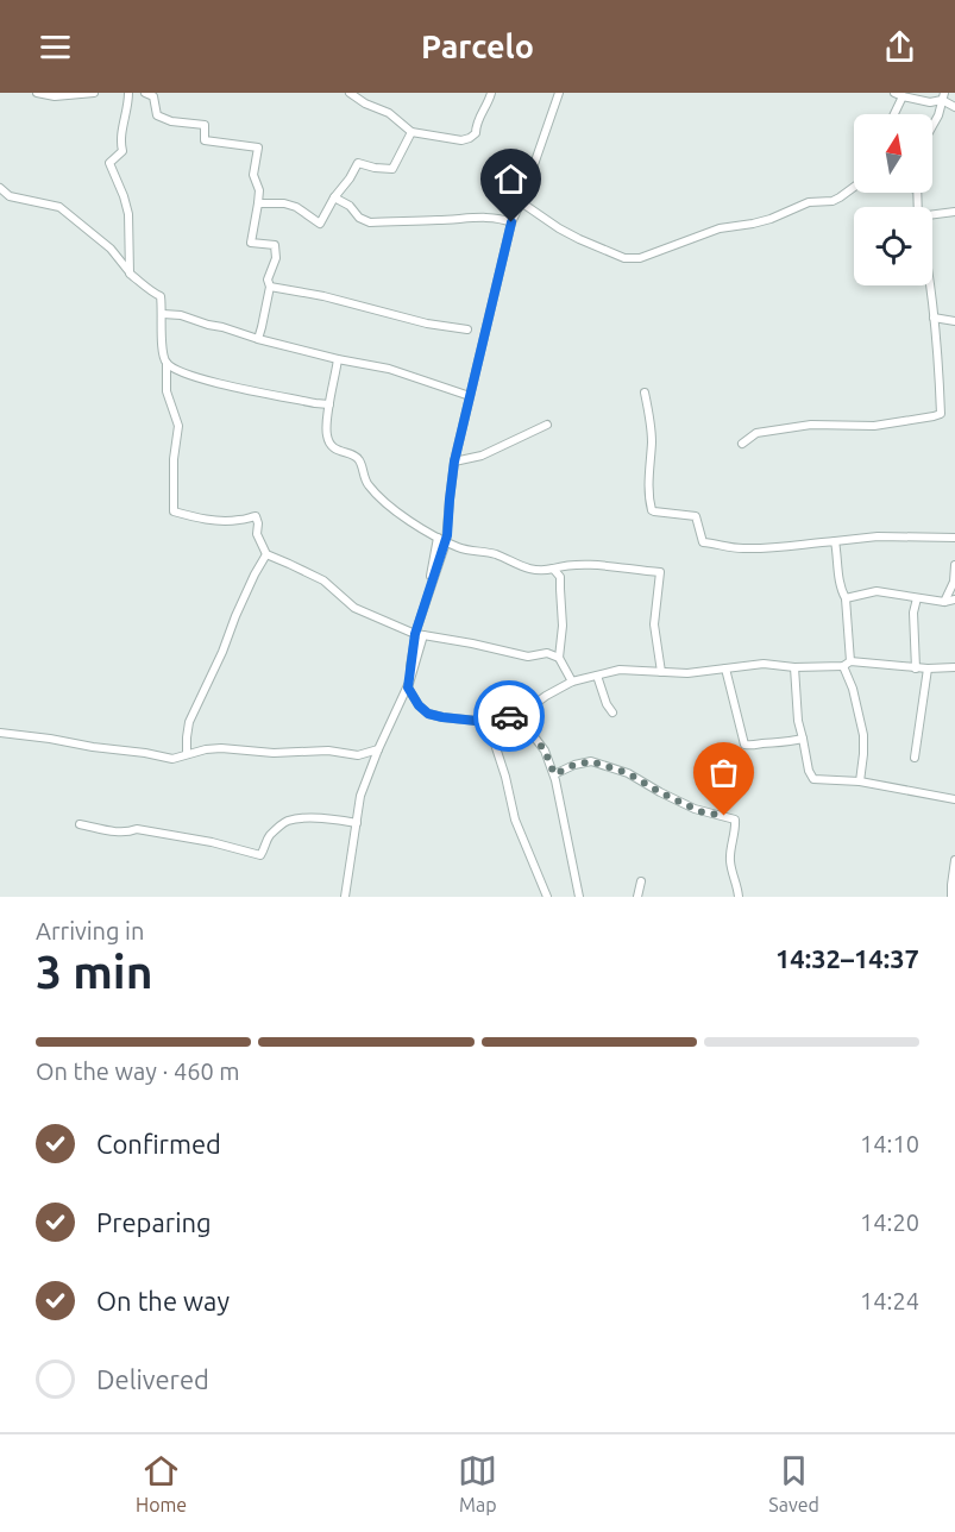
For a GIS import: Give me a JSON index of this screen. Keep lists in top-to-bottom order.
{
  "north": "top",
  "page": {
    "header": "Parcelo",
    "heading": ["3 min", "Arriving in", "14:32–14:37"],
    "bar": "On the way · 460 m",
    "list": [
      ["Confirmed", "14:10"],
      ["Preparing", "14:20"],
      ["On the way", "14:24"],
      "Delivered"
    ],
    "tabs": ["Home", "Map", "Saved"]
  }
}
